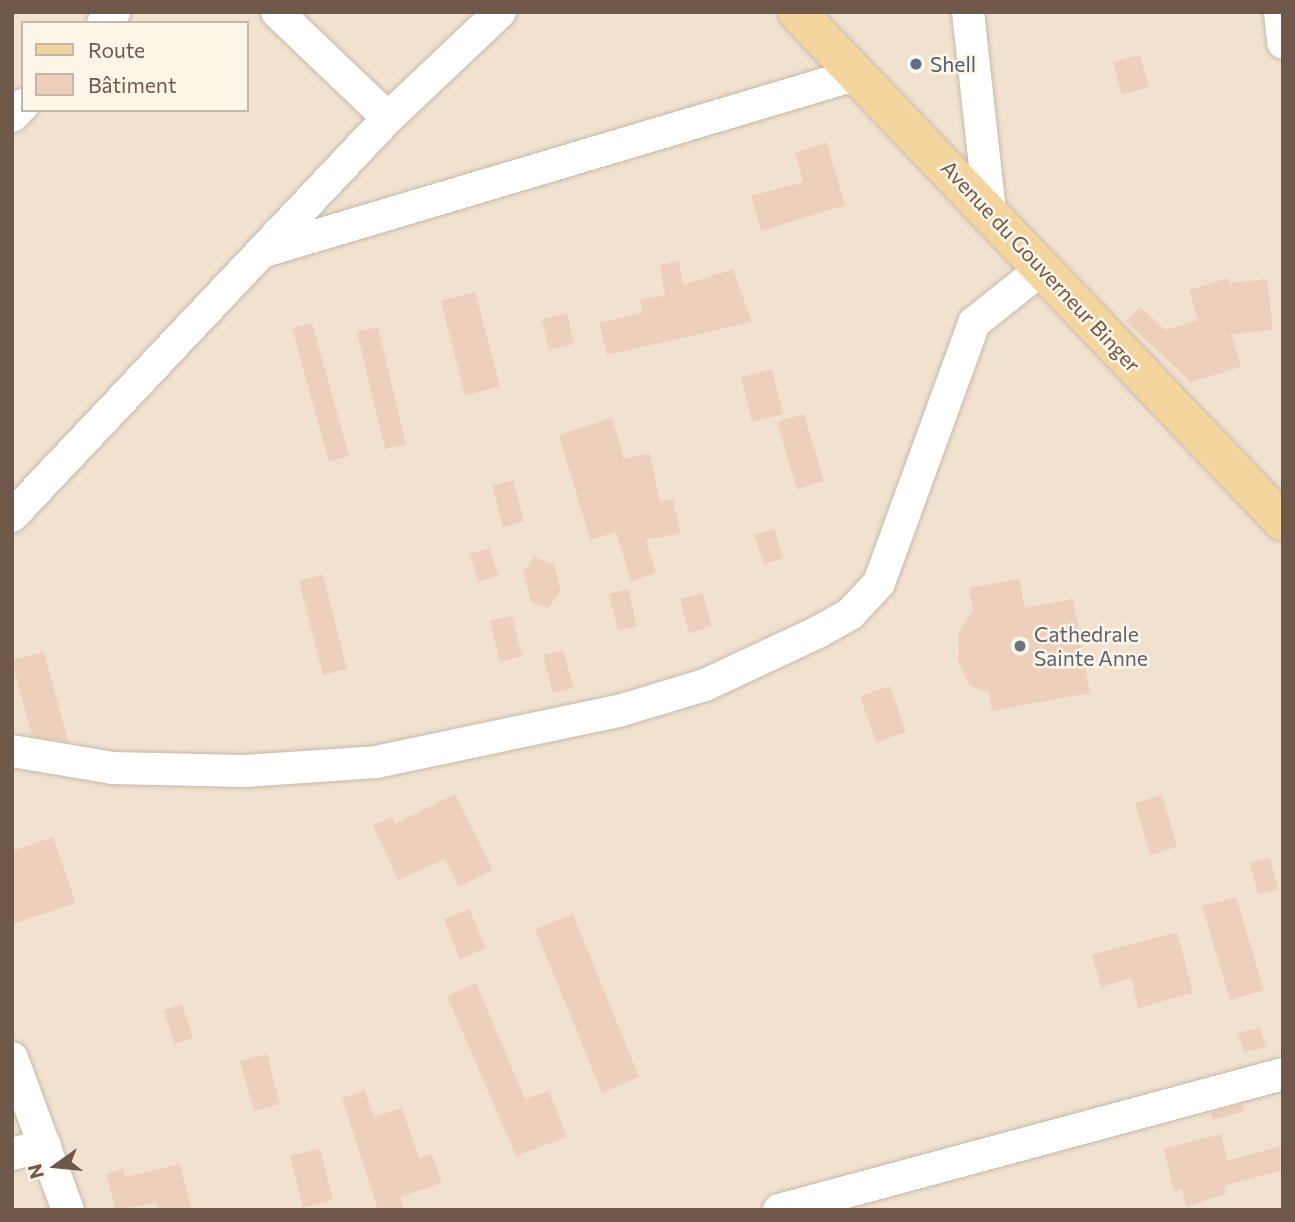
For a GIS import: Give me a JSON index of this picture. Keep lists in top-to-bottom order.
{
  "streets": {
    "main road": ["Avenue du Gouverneur Binger"]
  },
  "places": ["Shell", "Cathedrale Sainte Anne"],
  "legend": ["Route", "Bâtiment"],
  "north": "left"
}
